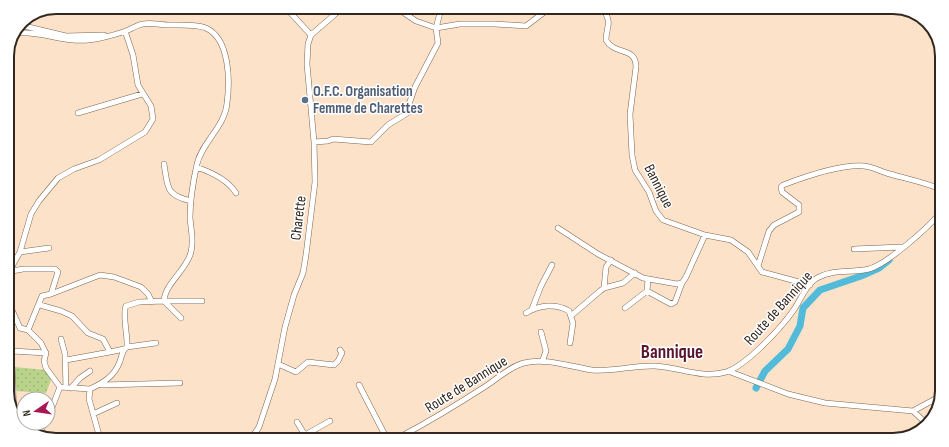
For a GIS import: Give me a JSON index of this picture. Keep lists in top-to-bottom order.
{
  "streets": {
    "street": ["Bannique", "Charette", "Route de Bannique"]
  },
  "crossings": [
    ["Bannique", "Route de Bannique"]
  ],
  "districts": ["Bannique"],
  "places": ["O.F.C. Organisation Femme de Charettes"],
  "north": "left"
}
